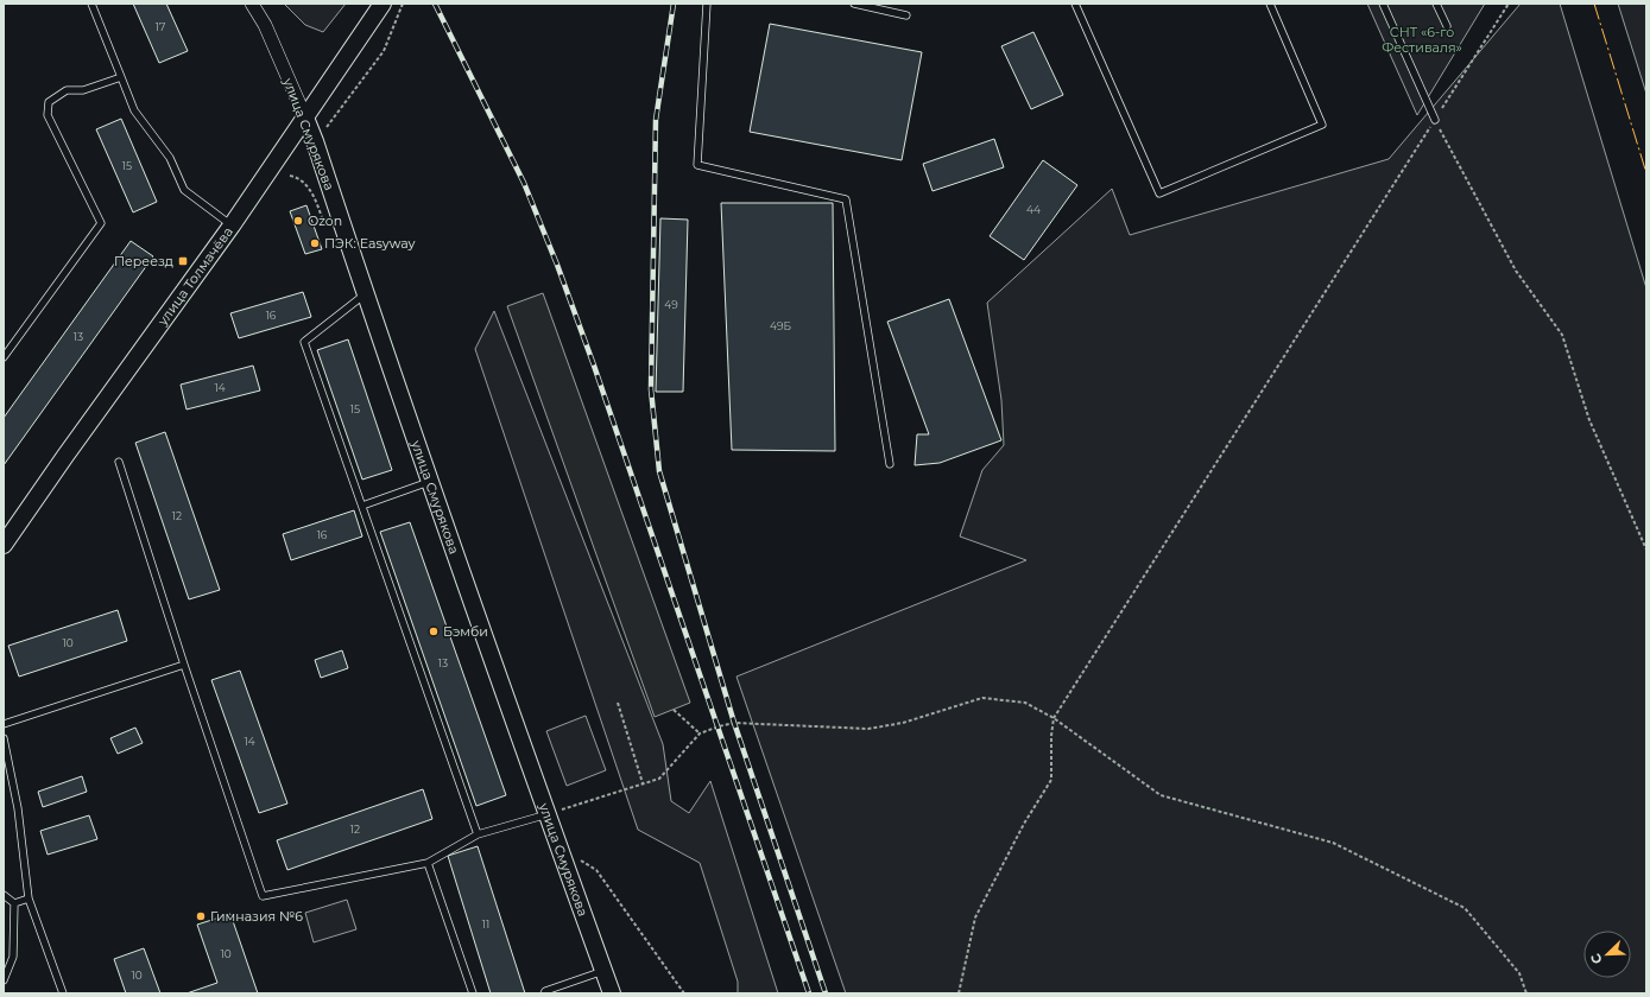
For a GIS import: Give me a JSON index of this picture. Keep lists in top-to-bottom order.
{
  "streets": {
    "street": ["улица Смурякова", "улица Толмачёва"]
  },
  "crossings": [
    ["улица Смурякова", "улица Толмачёва"]
  ],
  "parks": ["СНТ «6-го Фестиваля»"],
  "places": {
    "other": [
      "Ozon",
      "ПЭК: Easyway",
      "Бэмби",
      "Гимназия №6"
    ],
    "transit": ["Переезд"]
  },
  "house_numbers": [
    "17",
    "15",
    "44",
    "49",
    "16",
    "49Б",
    "13",
    "14",
    "15",
    "12",
    "16",
    "10",
    "13",
    "14",
    "12",
    "11",
    "10",
    "10"
  ],
  "north": "bottom left"
}
